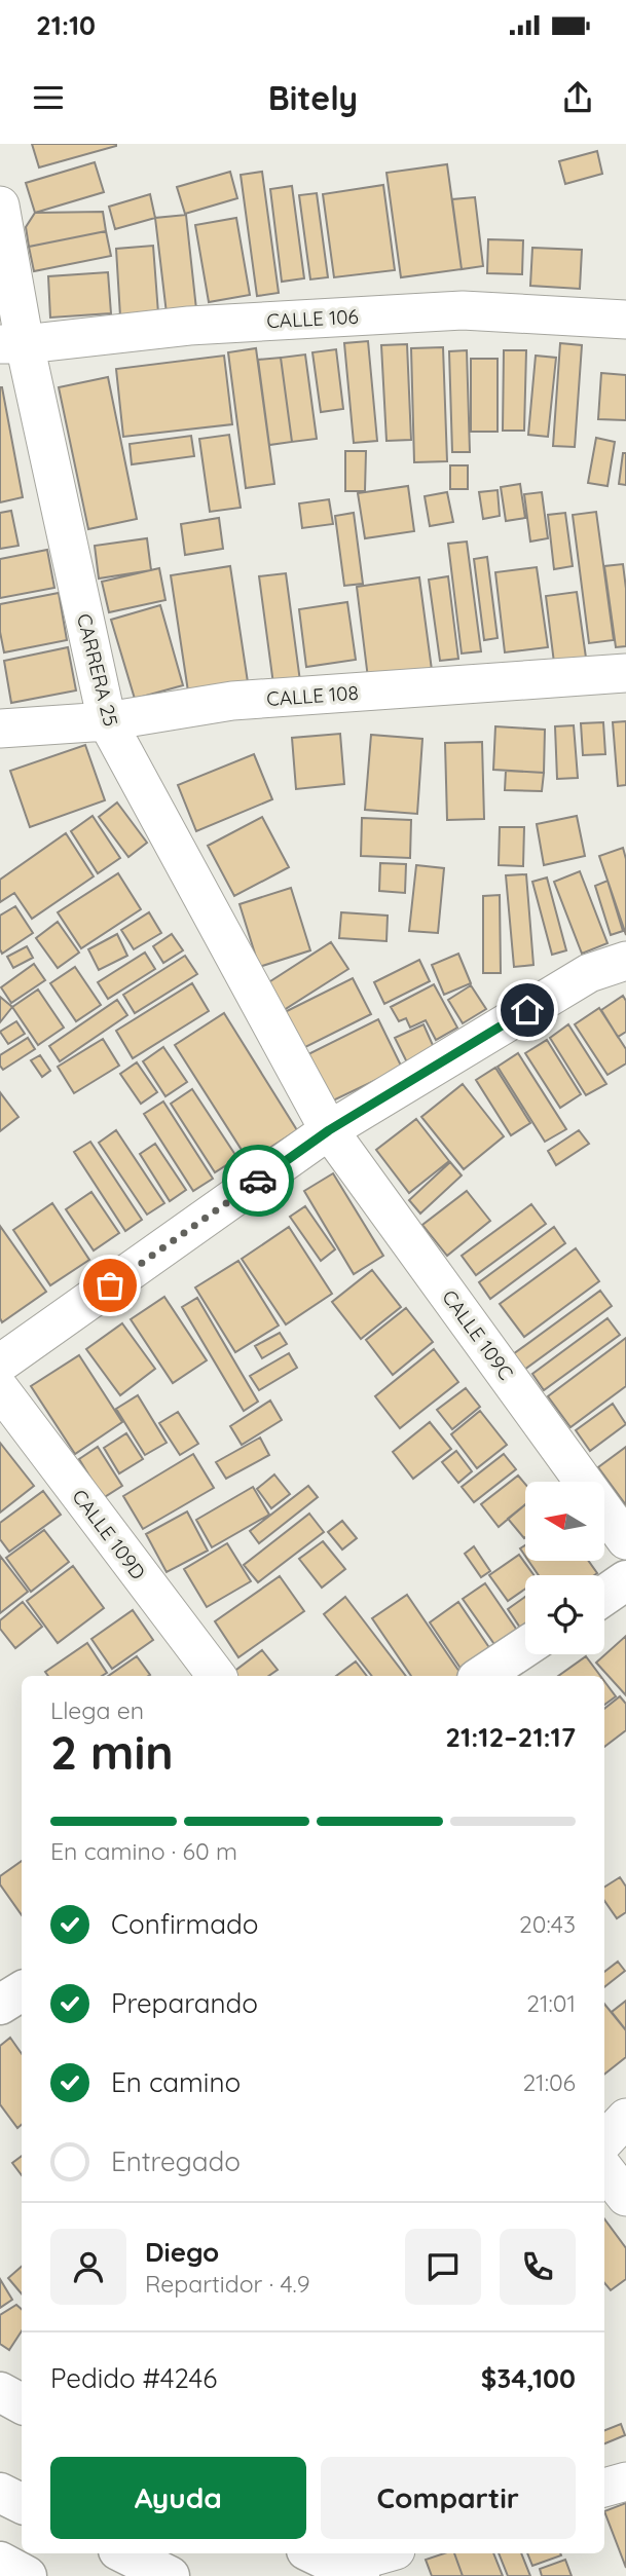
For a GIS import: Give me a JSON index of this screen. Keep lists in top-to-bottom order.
{
  "streets": {
    "street": [
      "CALLE 106",
      "CARRERA 25",
      "CALLE 108",
      "CALLE 109C",
      "CALLE 109D"
    ]
  },
  "crossings": [
    ["CALLE 106", "CARRERA 25"],
    ["CARRERA 25", "CALLE 108"],
    ["CARRERA 25", "CALLE 109C"]
  ],
  "north": "left",
  "page": {
    "status": "21:10",
    "header": "Bitely",
    "heading": ["2 min", "Llega en", "21:12–21:17"],
    "panel": [
      "Diego",
      "Repartidor · 4.9",
      "Pedido #4246",
      "$34,100"
    ],
    "bar": "En camino · 60 m",
    "list": [
      ["Confirmado", "20:43"],
      ["Preparando", "21:01"],
      ["En camino", "21:06"],
      "Entregado"
    ],
    "buttons": ["Ayuda", "Compartir"]
  }
}
